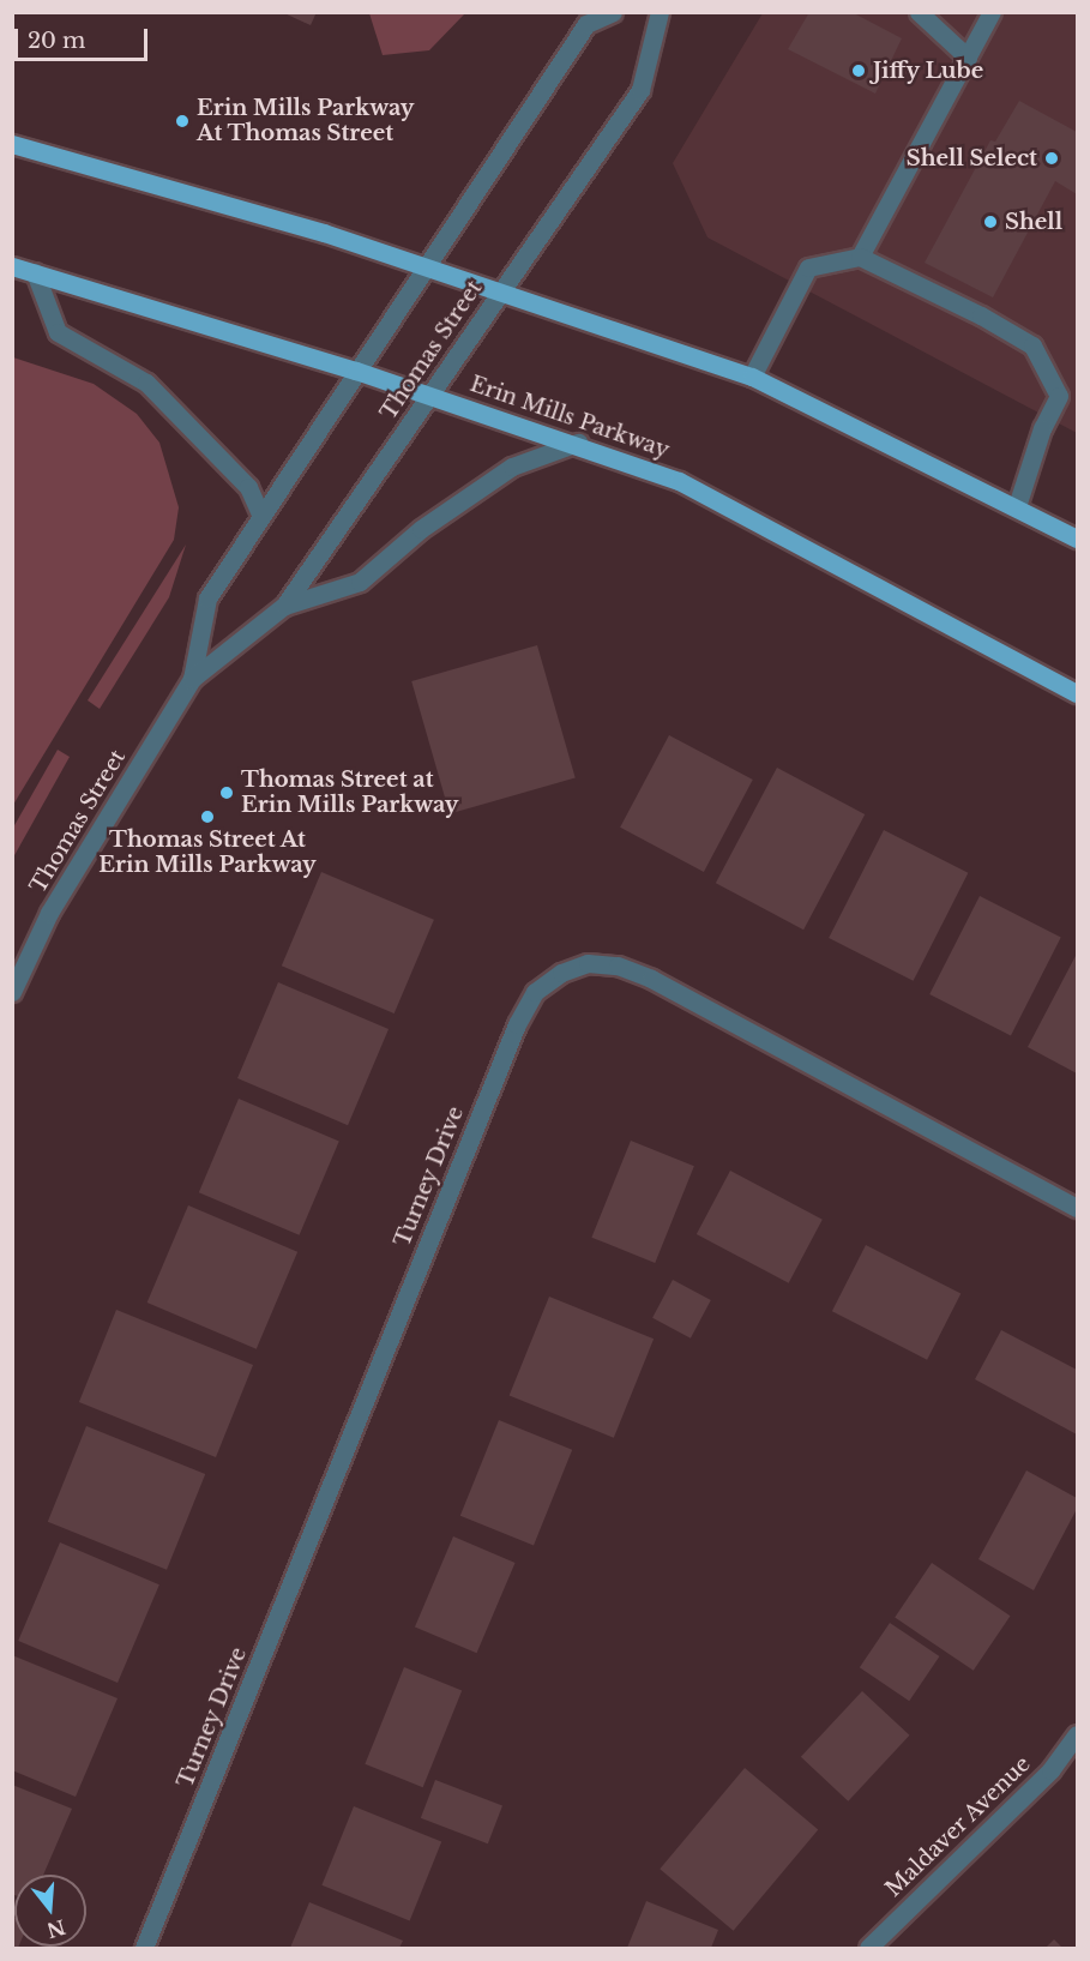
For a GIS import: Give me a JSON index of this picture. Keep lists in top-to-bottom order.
{
  "streets": {
    "main road": ["Erin Mills Parkway"],
    "street": ["Thomas Street", "Turney Drive", "Maldaver Avenue"]
  },
  "crossings": [
    ["Thomas Street", "Erin Mills Parkway"]
  ],
  "places": [
    "Jiffy Lube",
    "Erin Mills Parkway At Thomas Street",
    "Shell Select",
    "Shell",
    "Thomas Street at Erin Mills Parkway",
    "Thomas Street At Erin Mills Parkway"
  ],
  "scale_bar": "20 m",
  "north": "bottom"
}
